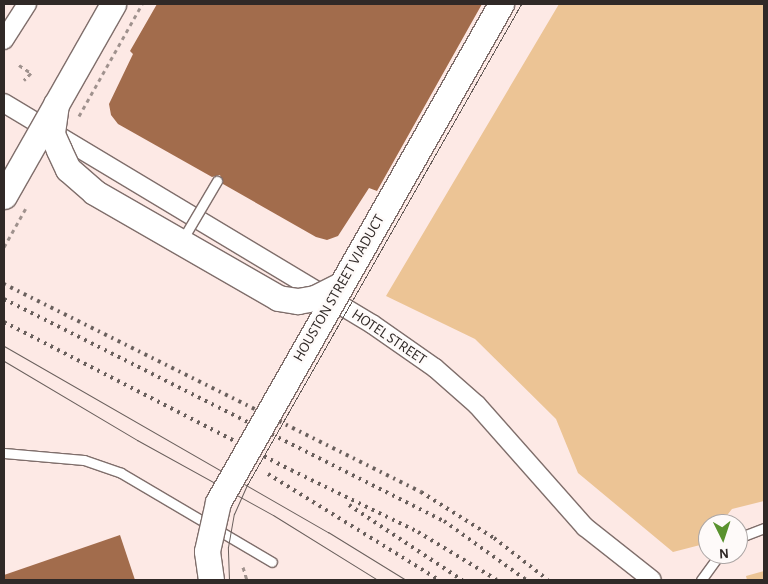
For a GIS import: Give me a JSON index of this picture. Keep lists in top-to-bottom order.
{
  "streets": {
    "main road": ["HOUSTON STREET VIADUCT"],
    "street": ["HOTEL STREET"]
  },
  "north": "bottom"
}
